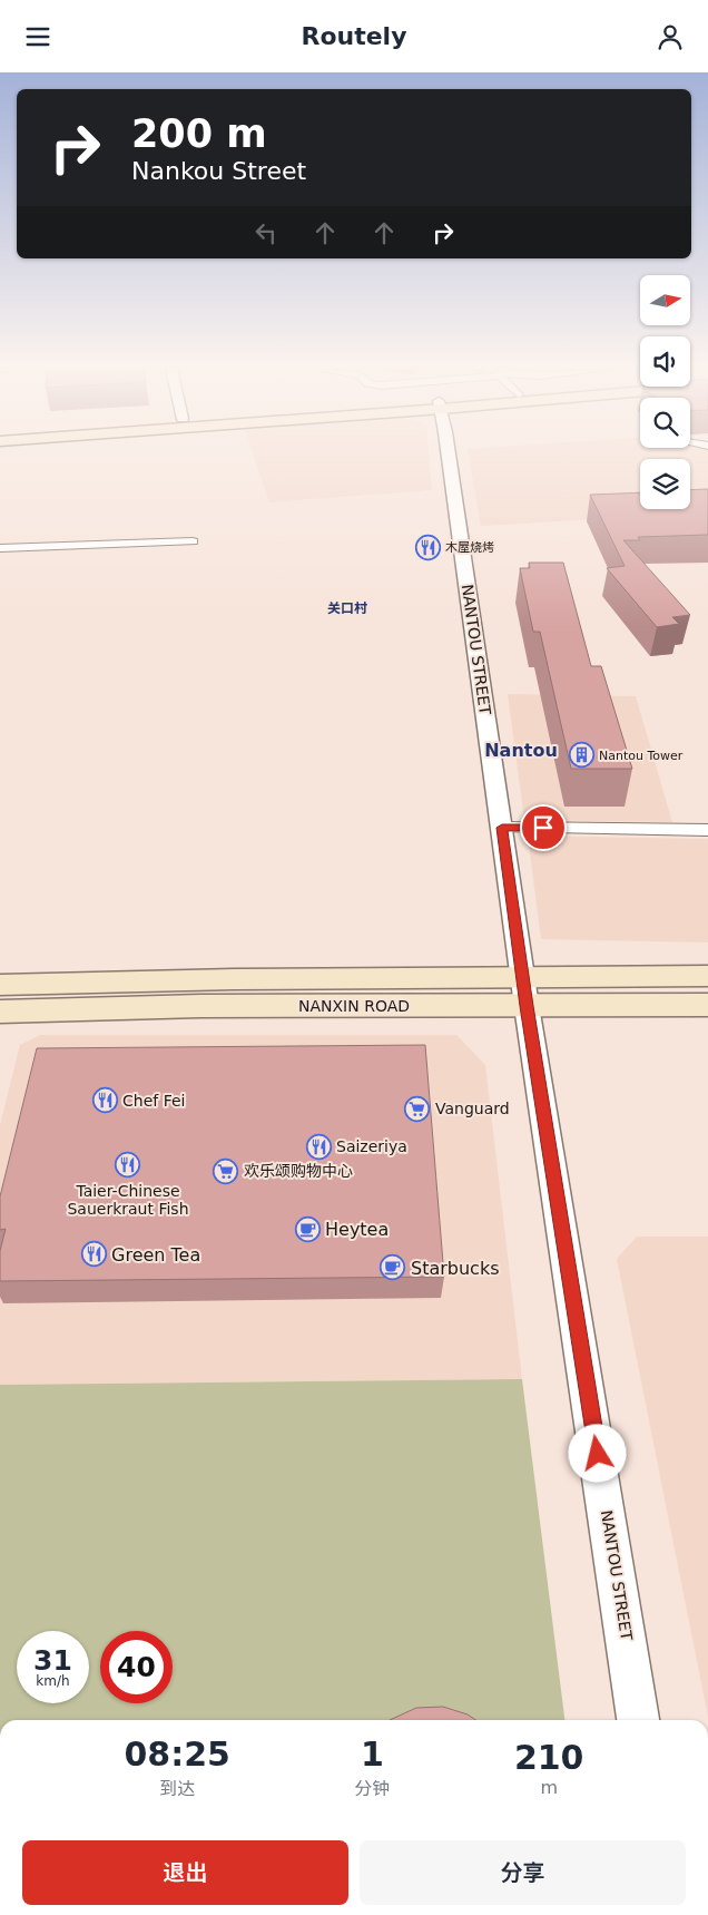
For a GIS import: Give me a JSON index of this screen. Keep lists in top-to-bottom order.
{
  "streets": {
    "main road": ["NANXIN ROAD"],
    "street": ["NANTOU STREET"]
  },
  "crossings": [
    ["NANTOU STREET", "NANXIN ROAD"]
  ],
  "districts": ["关口村", "Nantou"],
  "places": {
    "restaurant": [
      "木屋烧烤",
      "Chef Fei",
      "Saizeriya",
      "Taier-Chinese Sauerkraut Fish",
      "Green Tea"
    ],
    "building": ["Nantou Tower"],
    "supermarket": ["Vanguard", "欢乐颂购物中心"],
    "cafe": ["Heytea", "Starbucks"]
  },
  "north": "right",
  "page": {
    "header": "Routely",
    "turn": ["200 m", "Nankou Street"],
    "speed": "31 km/h",
    "limit": "40",
    "eta": [
      "08:25",
      "到达",
      "1",
      "分钟",
      "210",
      "m"
    ],
    "buttons": ["退出", "分享"]
  }
}
